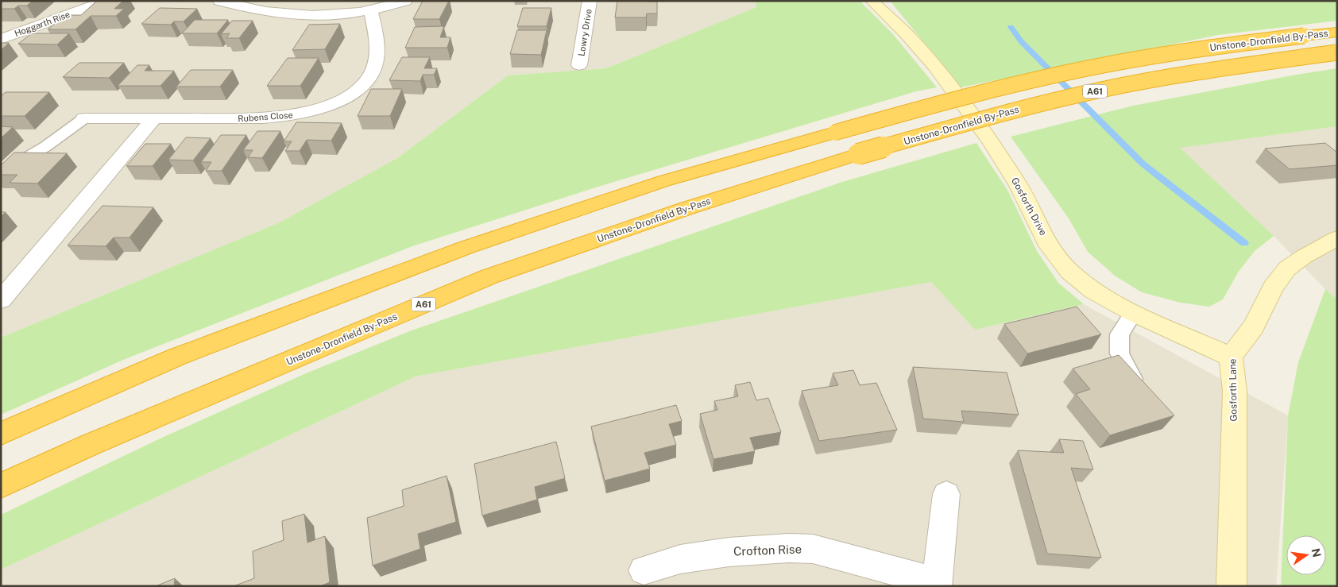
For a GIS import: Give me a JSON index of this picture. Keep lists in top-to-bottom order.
{
  "streets": {
    "highway": ["Unstone-Dronfield By-Pass", "A61"],
    "street": [
      "Hoggarth Rise",
      "Lowry Drive",
      "Rubens Close",
      "Gosforth Drive",
      "Gosforth Lane",
      "Crofton Rise"
    ]
  },
  "crossings": [
    ["Gosforth Drive", "Gosforth Lane"]
  ],
  "north": "right"
}
